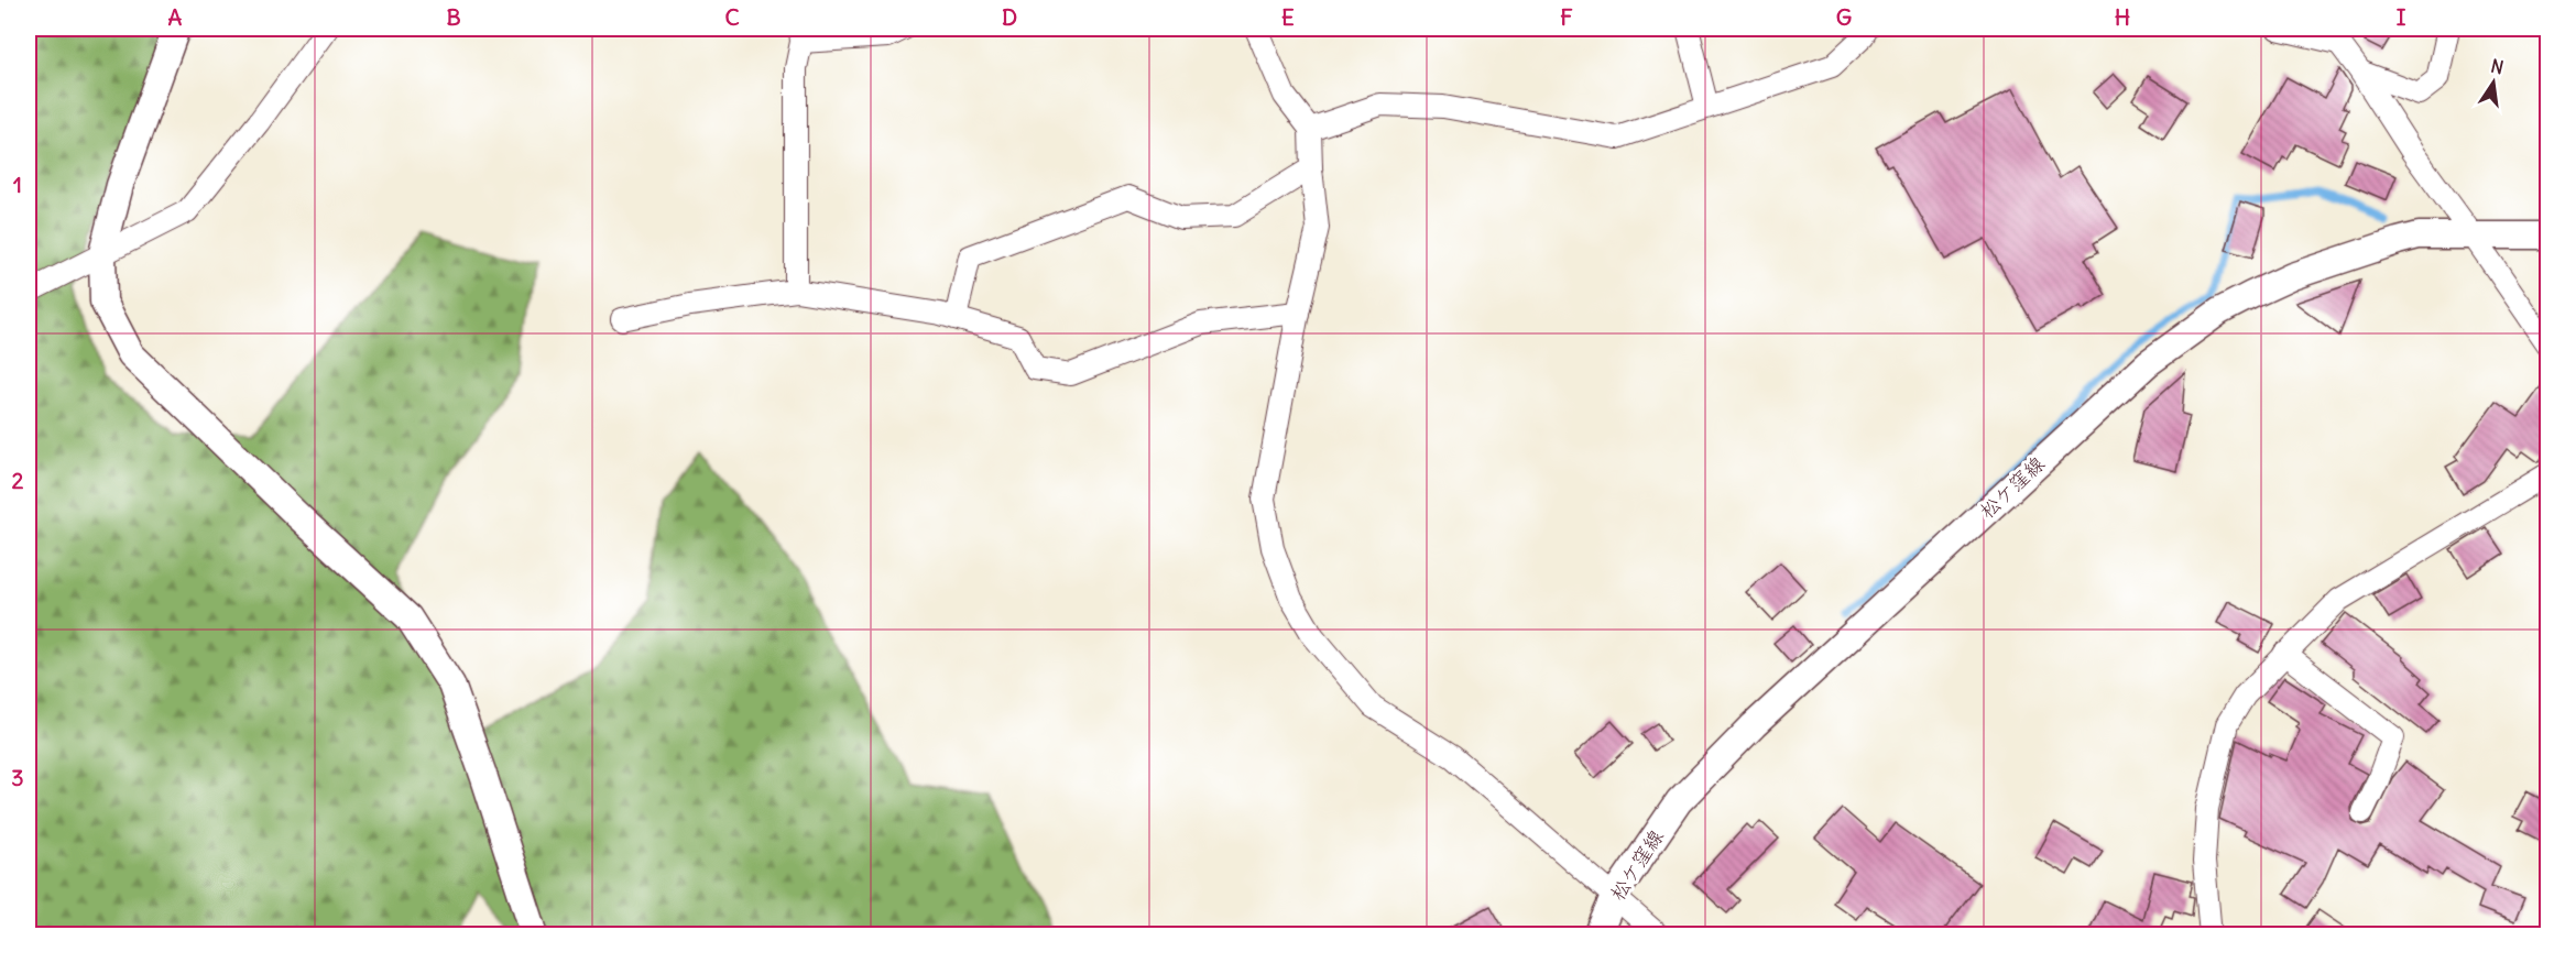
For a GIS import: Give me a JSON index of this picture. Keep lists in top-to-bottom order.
{
  "streets": {
    "street": ["松ケ窪線"]
  },
  "north": "top",
  "grid": {
    "columns": [
      "A",
      "B",
      "C",
      "D",
      "E",
      "F",
      "G",
      "H",
      "I"
    ],
    "rows": ["1", "2", "3"]
  }
}
